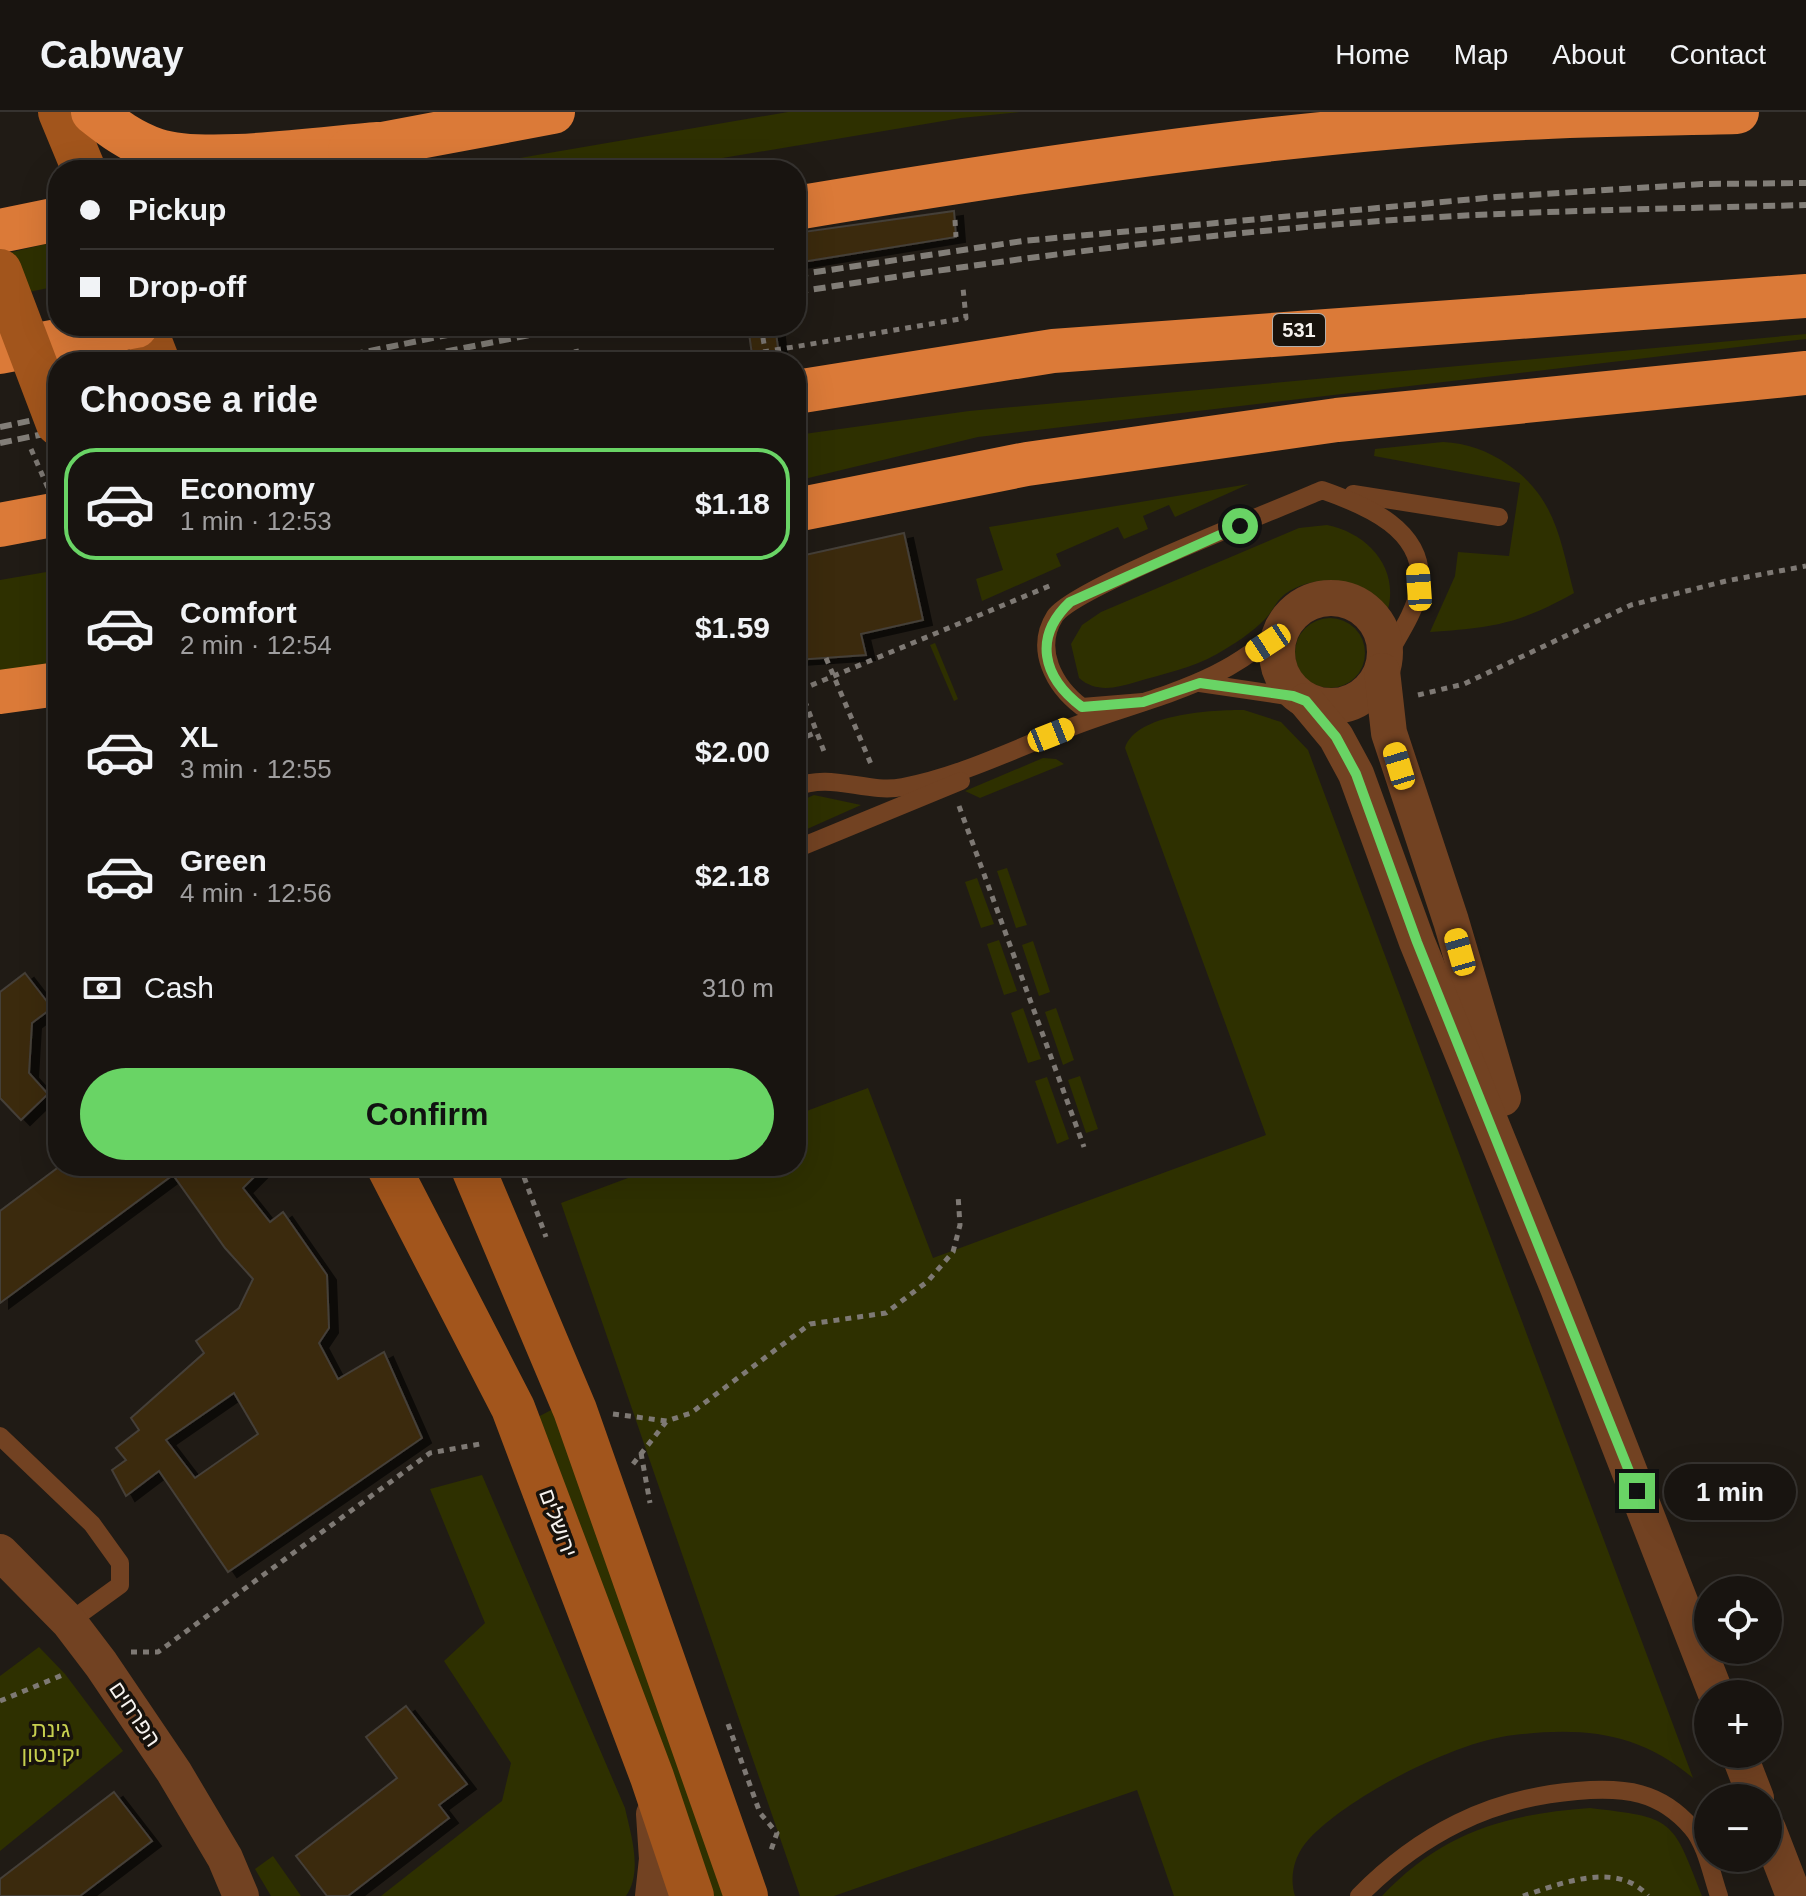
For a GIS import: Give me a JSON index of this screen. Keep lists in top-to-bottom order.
{
  "streets": {
    "highway": ["531"],
    "main road": ["ירושלים"],
    "street": ["הפרחים"]
  },
  "parks": ["גינת יקינטון"],
  "page": {
    "header": "Cabway",
    "nav": [
      "Home",
      "Map",
      "About",
      "Contact"
    ],
    "banner": ["Pickup", "Drop-off"],
    "heading": "Choose a ride",
    "list": [
      {
        "name": "Economy",
        "note": "1 min · 12:53",
        "value": "$1.18"
      },
      {
        "name": "Comfort",
        "note": "2 min · 12:54",
        "value": "$1.59"
      },
      {
        "name": "XL",
        "note": "3 min · 12:55",
        "value": "$2.00"
      },
      {
        "name": "Green",
        "note": "4 min · 12:56",
        "value": "$2.18"
      }
    ],
    "pay": ["Cash", "310 m"],
    "buttons": "Confirm",
    "bubble": "1 min",
    "map_buttons": ["+", "−"]
  }
}
